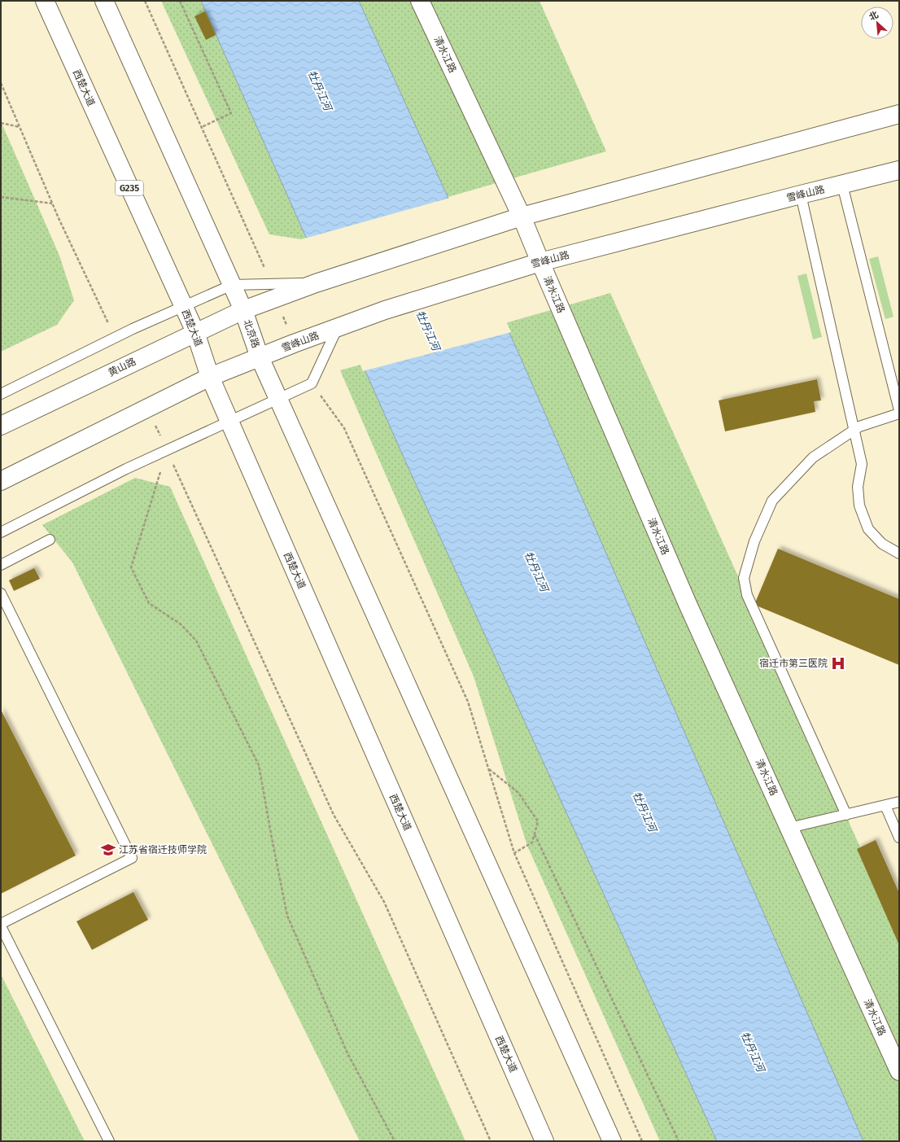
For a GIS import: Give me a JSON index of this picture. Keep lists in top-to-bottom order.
{
  "streets": {
    "main road": [
      "清水江路",
      "西楚大道",
      "G235",
      "雪峰山路",
      "北京路",
      "黄山路"
    ]
  },
  "crossings": [
    ["清水江路", "雪峰山路"],
    ["西楚大道", "雪峰山路"],
    ["西楚大道", "黄山路"],
    ["雪峰山路", "北京路"],
    ["北京路", "黄山路"]
  ],
  "water": ["牡丹江河"],
  "places": {
    "hospital": ["宿迁市第三医院"],
    "school or university": ["江苏省宿迁技师学院"]
  },
  "north": "top left"
}
